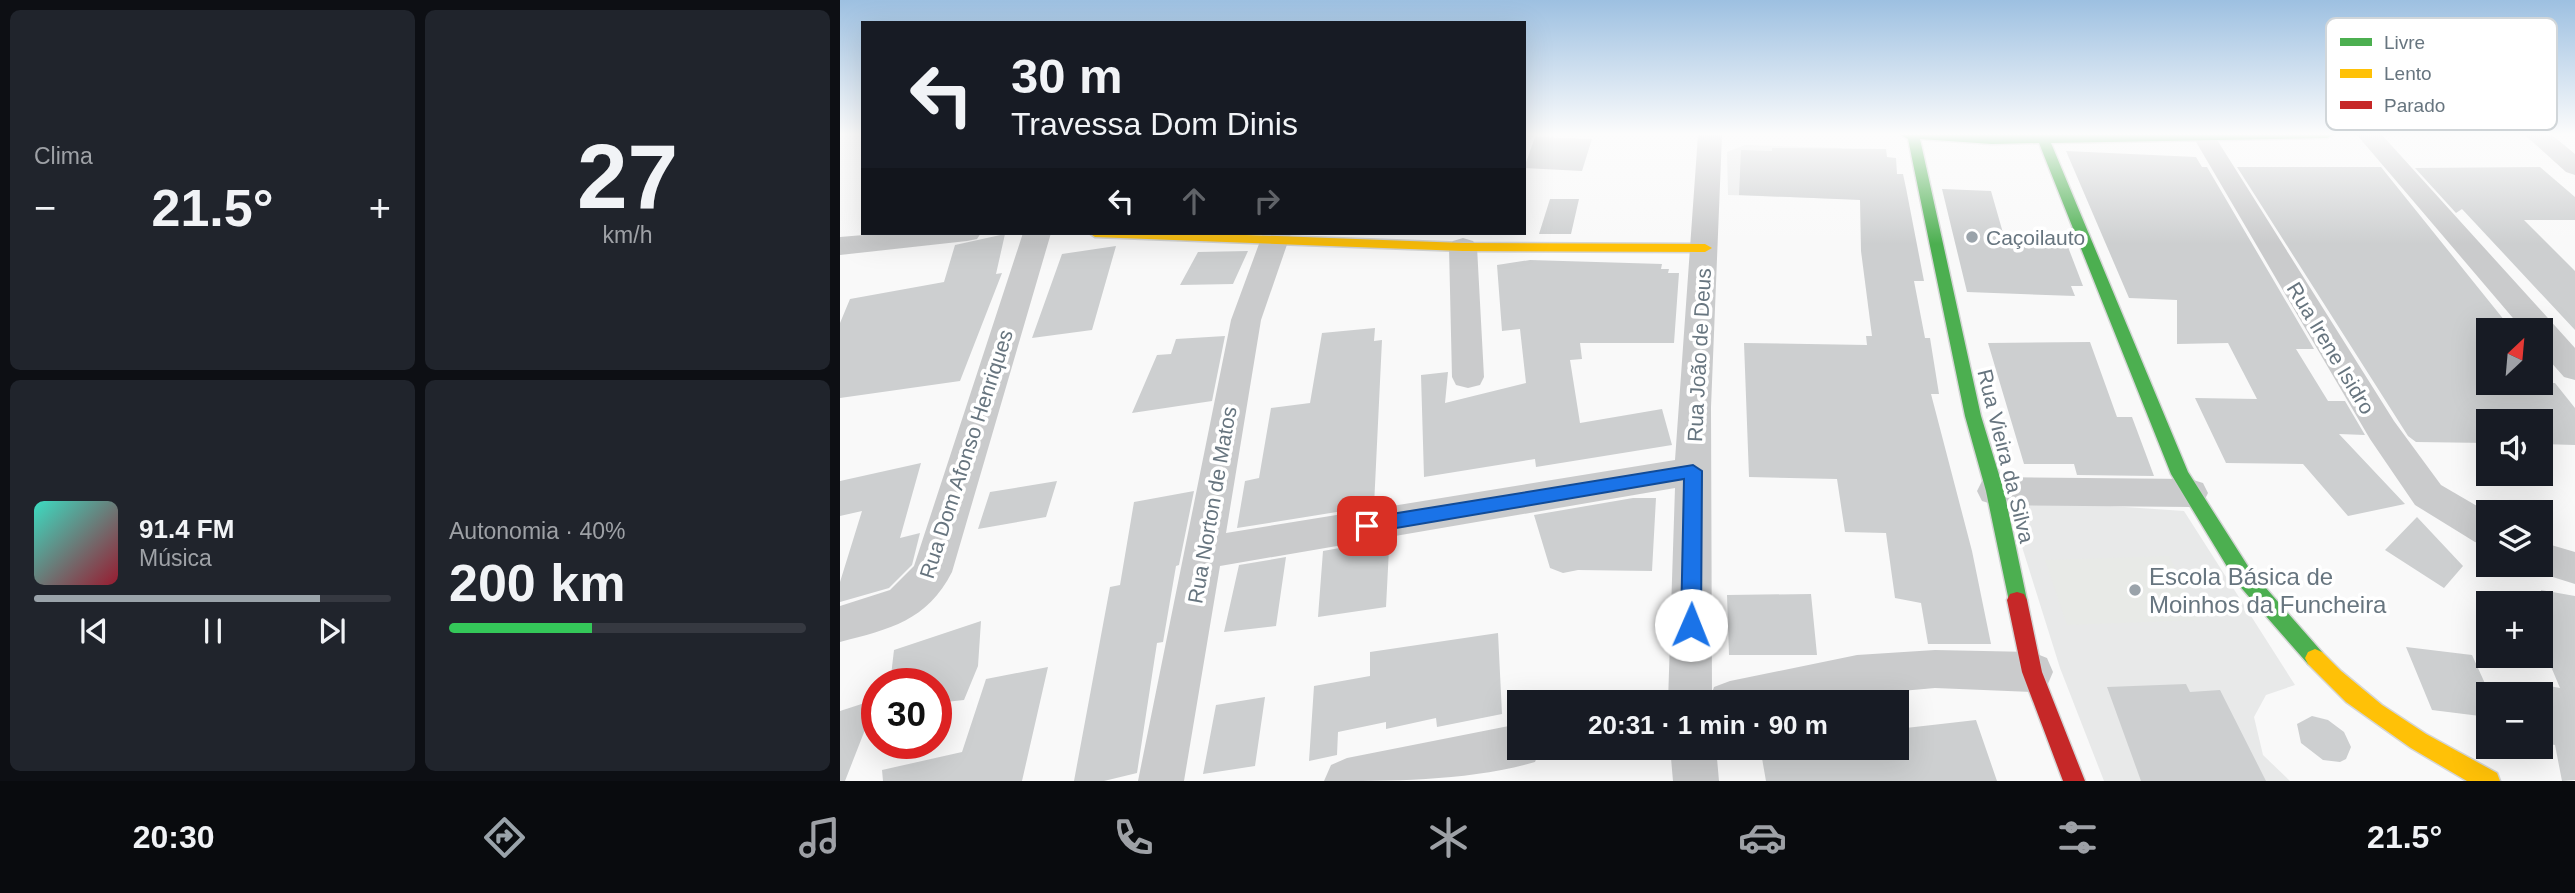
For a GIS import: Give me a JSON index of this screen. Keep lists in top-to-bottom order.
{
  "streets": {
    "street": [
      "Rua Irene Isidro",
      "Rua João de Deus",
      "Rua Dom Afonso Henriques",
      "Rua Vieira da Silva",
      "Rua Norton de Matos"
    ]
  },
  "places": ["Caçoilauto", "Escola Básica de Moinhos da Funcheira"],
  "legend": ["Livre", "Lento", "Parado"],
  "north": "top right",
  "page": {
    "tile": [
      "Clima",
      ["27", "km/h"],
      ["Autonomia · 40%", "200 km"]
    ],
    "turn": ["30 m", "Travessa Dom Dinis"],
    "heat": ["−", "21.5°", "+"],
    "map_buttons": ["+", "−"],
    "song": ["91.4 FM", "Música"],
    "limit": "30",
    "trip": "20:31 · 1 min · 90 m",
    "tabs": ["20:30", "21.5°"]
  }
}
